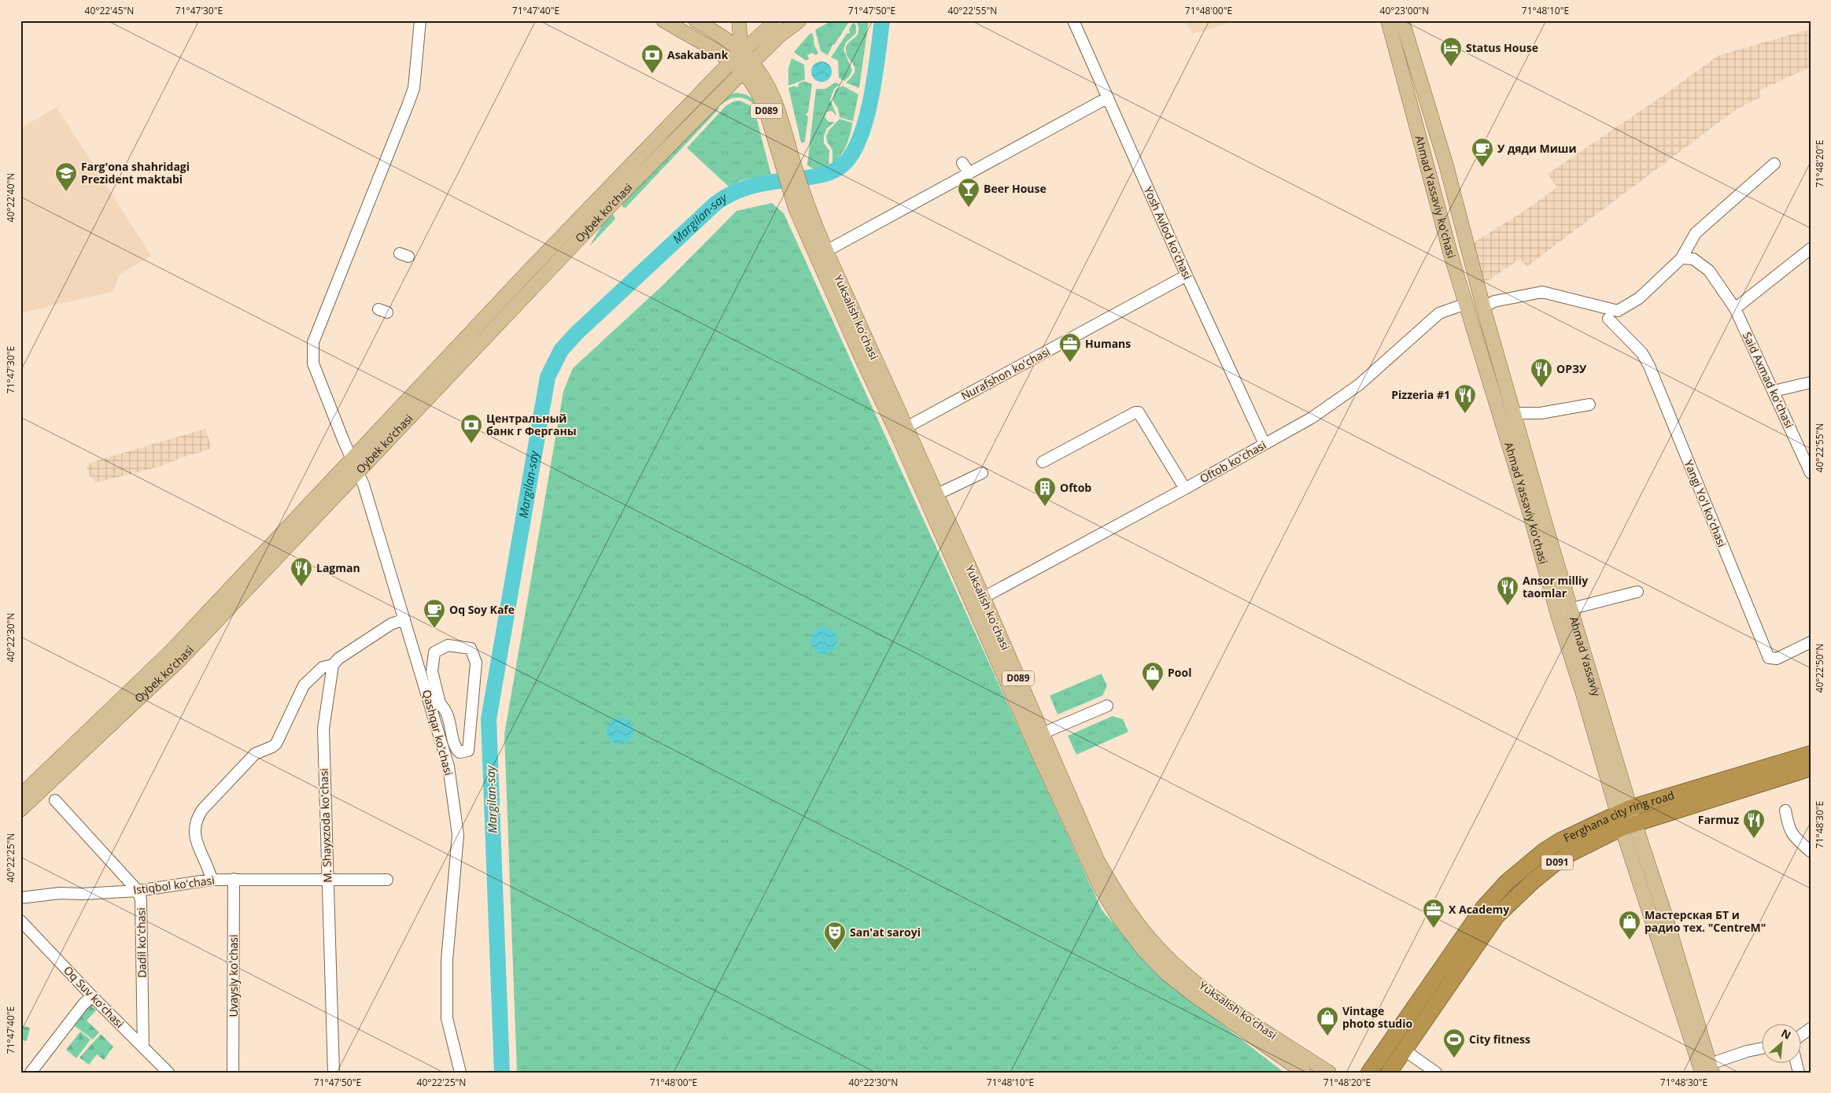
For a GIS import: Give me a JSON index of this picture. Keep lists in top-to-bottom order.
{
  "streets": {
    "highway": ["Ferghana city ring road", "D091"],
    "main road": [
      "D089",
      "Ahmad Yassaviy ko'chasi",
      "Oybek ko‘chasi",
      "Yuksalish koʻchasi",
      "Ahmad Yassaviy"
    ],
    "street": [
      "Yosh Avlod koʻchasi",
      "Nurafshon ko'chasi",
      "Said Axmad koʻchasi",
      "Oftob koʻchasi",
      "Yangi Yoʻl koʻchasi",
      "Qashqar koʻchasi",
      "M. Shayxzoda koʻchasi",
      "Istiqbol koʻchasi",
      "Dadil koʻchasi",
      "Uvaysiy koʻchasi",
      "Oq Suv koʻchasi"
    ]
  },
  "crossings": [
    ["Ahmad Yassaviy ko'chasi", "Oftob koʻchasi"],
    ["Ahmad Yassaviy ko'chasi", "Ahmad Yassaviy"],
    ["Ahmad Yassaviy ko'chasi", "Ferghana city ring road"],
    ["Oybek ko‘chasi", "Yuksalish koʻchasi"],
    ["Oybek ko‘chasi", "Qashqar koʻchasi"],
    ["Yosh Avlod koʻchasi", "Nurafshon ko'chasi"],
    ["Yosh Avlod koʻchasi", "Oftob koʻchasi"],
    ["Yuksalish koʻchasi", "Nurafshon ko'chasi"],
    ["Yuksalish koʻchasi", "Oftob koʻchasi"],
    ["M. Shayxzoda koʻchasi", "Istiqbol koʻchasi"],
    ["Istiqbol koʻchasi", "Dadil koʻchasi"],
    ["Istiqbol koʻchasi", "Uvaysiy koʻchasi"],
    ["Dadil koʻchasi", "Oq Suv koʻchasi"]
  ],
  "water": ["Margilan-say"],
  "places": {
    "hotel": ["Status House"],
    "bank": ["Asakabank", "Центральный банк г Ферганы"],
    "cafe": ["У дяди Миши", "Oq Soy Kafe"],
    "school or university": ["Farg'ona shahridagi Prezident maktabi"],
    "bar": ["Beer House"],
    "office": ["Humans", "X Academy"],
    "restaurant": [
      "ОРЗУ",
      "Pizzeria #1",
      "Lagman",
      "Ansor milliy taomlar",
      "Farmuz"
    ],
    "building": ["Oftob"],
    "shop": ["Pool", "Мастерская БТ и радио тех. \"CentreM\"", "Vintage photo studio"],
    "theatre": ["San'at saroyi"],
    "sports": ["City fitness"]
  },
  "north": "top right",
  "coordinates": [
    "40°22'45\"N",
    "71°47'30\"E",
    "71°47'40\"E",
    "71°47'50\"E",
    "40°22'55\"N",
    "71°48'00\"E",
    "40°23'00\"N",
    "71°48'10\"E",
    "71°48'20\"E",
    "40°22'40\"N",
    "40°22'30\"N",
    "40°22'50\"N",
    "71°48'30\"E",
    "40°22'25\"N"
  ]
}
